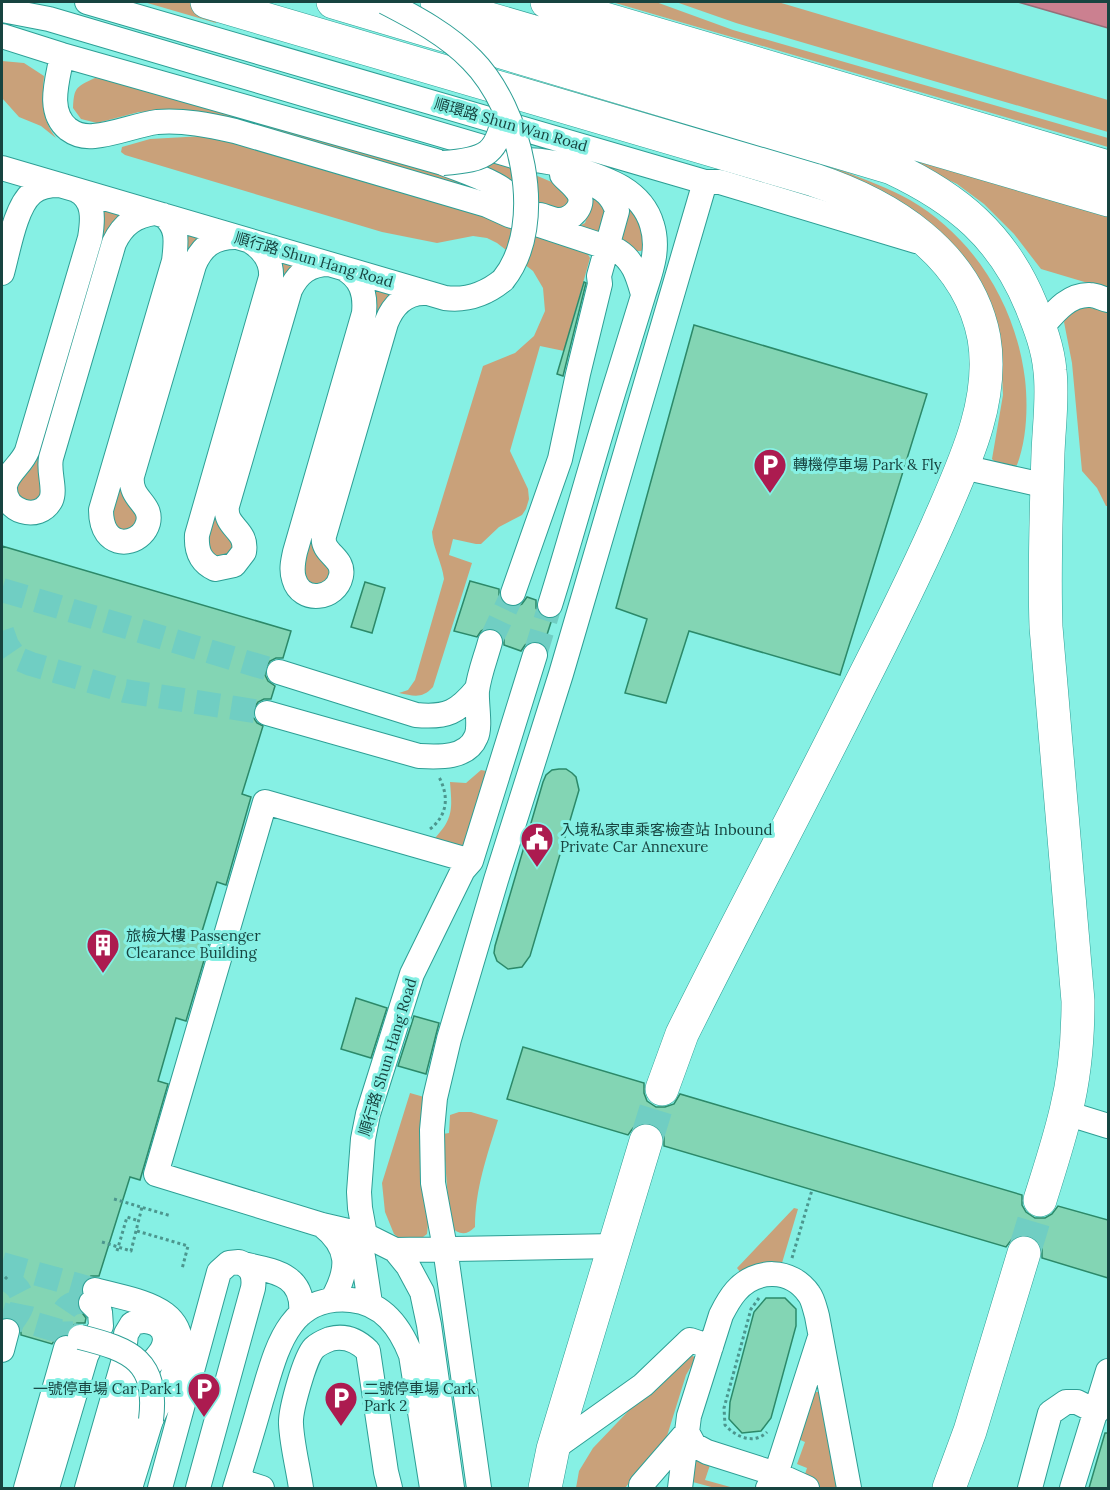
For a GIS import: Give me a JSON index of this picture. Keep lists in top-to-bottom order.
{
  "streets": {
    "street": ["順環路 Shun Wan Road", "順行路 Shun Hang Road"]
  },
  "places": {
    "parking": ["轉機停車場 Park & Fly", "一號停車場 Car Park 1", "二號停車場 Cark Park 2"],
    "public building": ["入境私家車乘客檢查站 Inbound Private Car Annexure"],
    "building": ["旅檢大樓 Passenger Clearance Building"]
  }
}
